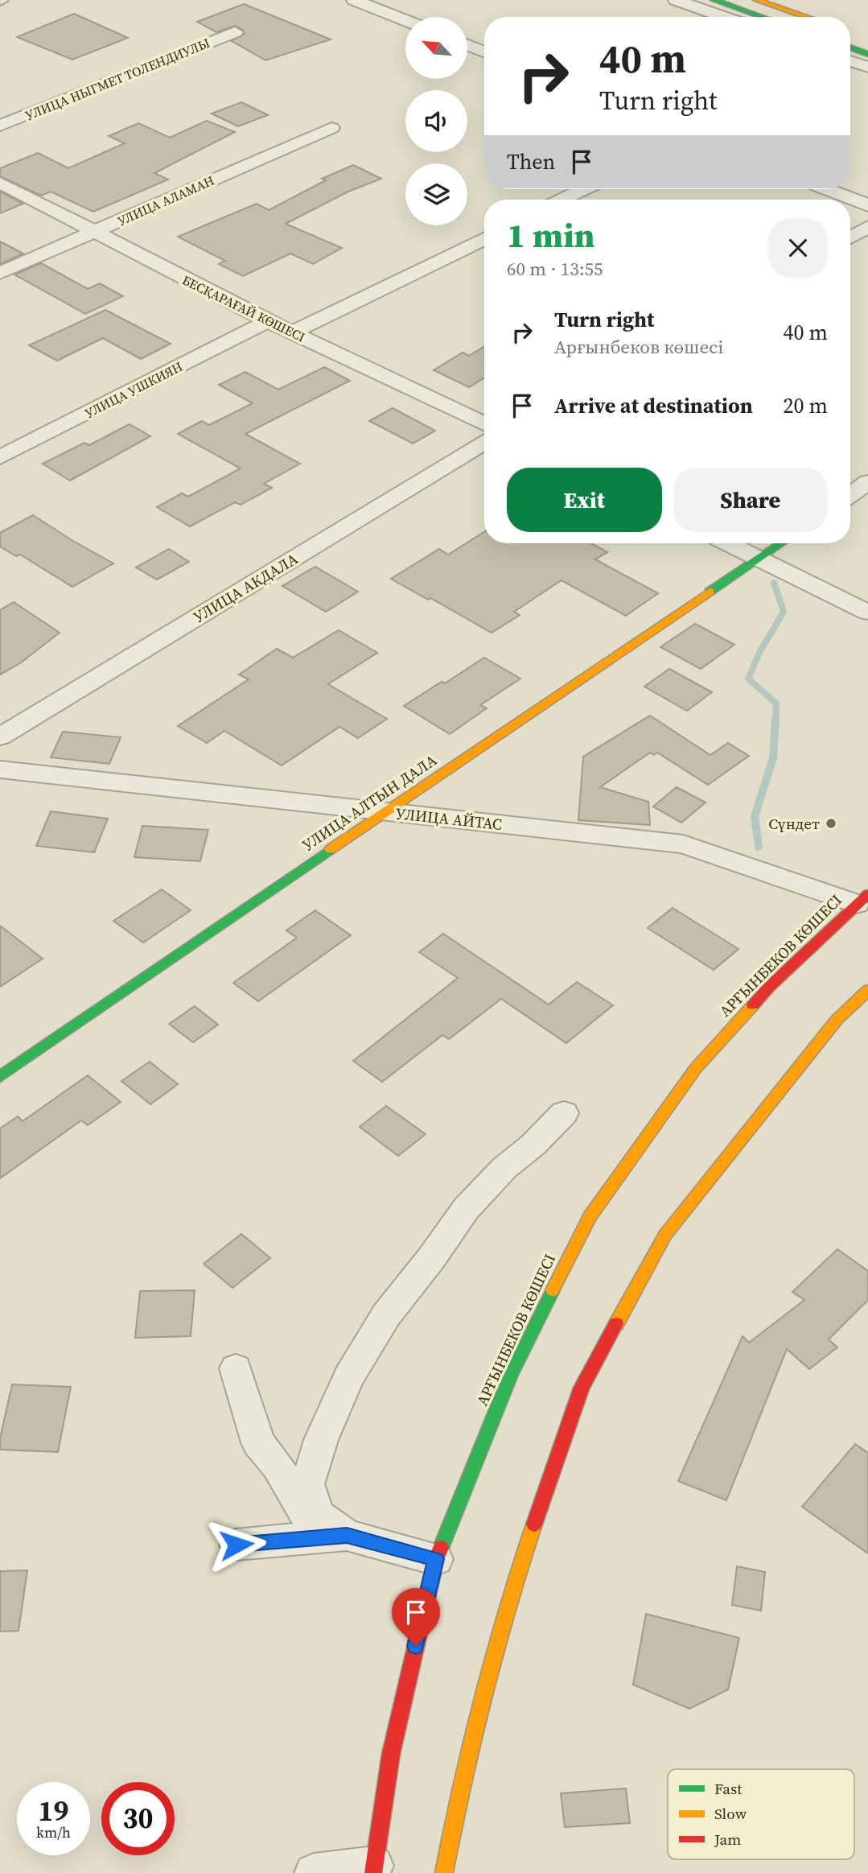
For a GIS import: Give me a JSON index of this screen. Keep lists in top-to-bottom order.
{
  "streets": {
    "main road": ["УЛИЦА АЛТЫН ДАЛА", "АРҒЫНБЕКОВ КӨШЕСІ"],
    "street": [
      "УЛИЦА НЫГМЕТ ТОЛЕНДИУЛЫ",
      "УЛИЦА АЛАМАН",
      "БЕСҚАРАҒАЙ КӨШЕСІ",
      "УЛИЦА УШКИЯН",
      "УЛИЦА АКДАЛА",
      "УЛИЦА АЙТАС"
    ]
  },
  "crossings": [
    ["УЛИЦА АЛАМАН", "БЕСҚАРАҒАЙ КӨШЕСІ"],
    ["БЕСҚАРАҒАЙ КӨШЕСІ", "УЛИЦА УШКИЯН"],
    ["УЛИЦА АЛТЫН ДАЛА", "УЛИЦА АЙТАС"],
    ["УЛИЦА АЙТАС", "АРҒЫНБЕКОВ КӨШЕСІ"]
  ],
  "places": ["Сүндет"],
  "legend": ["Fast", "Slow", "Jam"],
  "north": "top left",
  "page": {
    "turn": ["40 m", "Turn right"],
    "then": "Then",
    "heading": ["1 min", "60 m · 13:55"],
    "list": [
      {
        "name": "Turn right",
        "note": "Арғынбеков көшесі",
        "value": "40 m"
      },
      {
        "name": "Arrive at destination",
        "value": "20 m"
      }
    ],
    "buttons": ["Exit", "Share"],
    "speed": "19 km/h",
    "limit": "30"
  }
}
